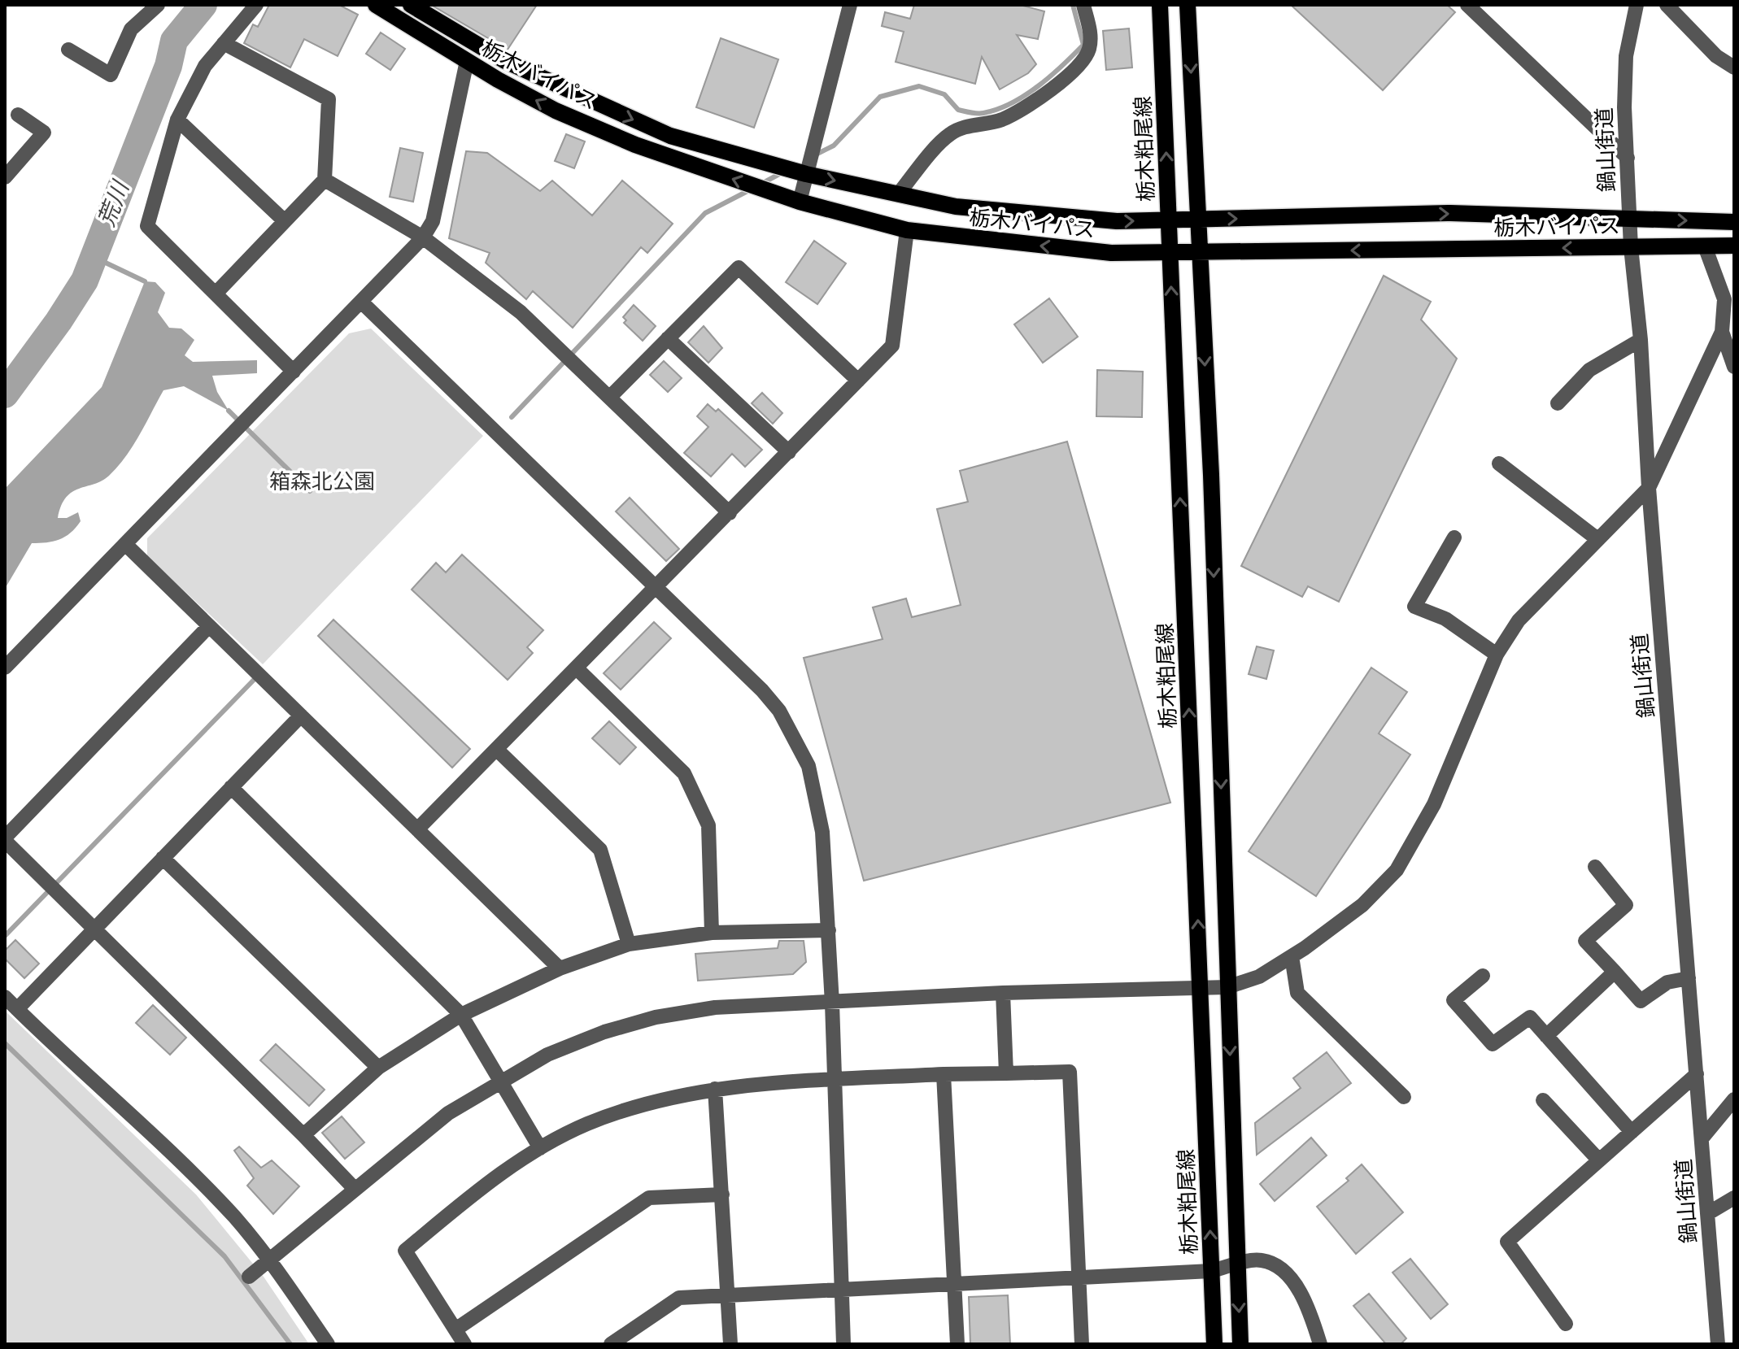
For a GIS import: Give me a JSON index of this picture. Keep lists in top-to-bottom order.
{
  "streets": {
    "main road": ["栃木バイパス", "栃木粕尾線"],
    "street": ["鍋山街道"]
  },
  "crossings": [
    ["栃木バイパス", "栃木粕尾線"],
    ["栃木バイパス", "鍋山街道"]
  ],
  "water": ["荒川"],
  "parks": ["箱森北公園"]
}
